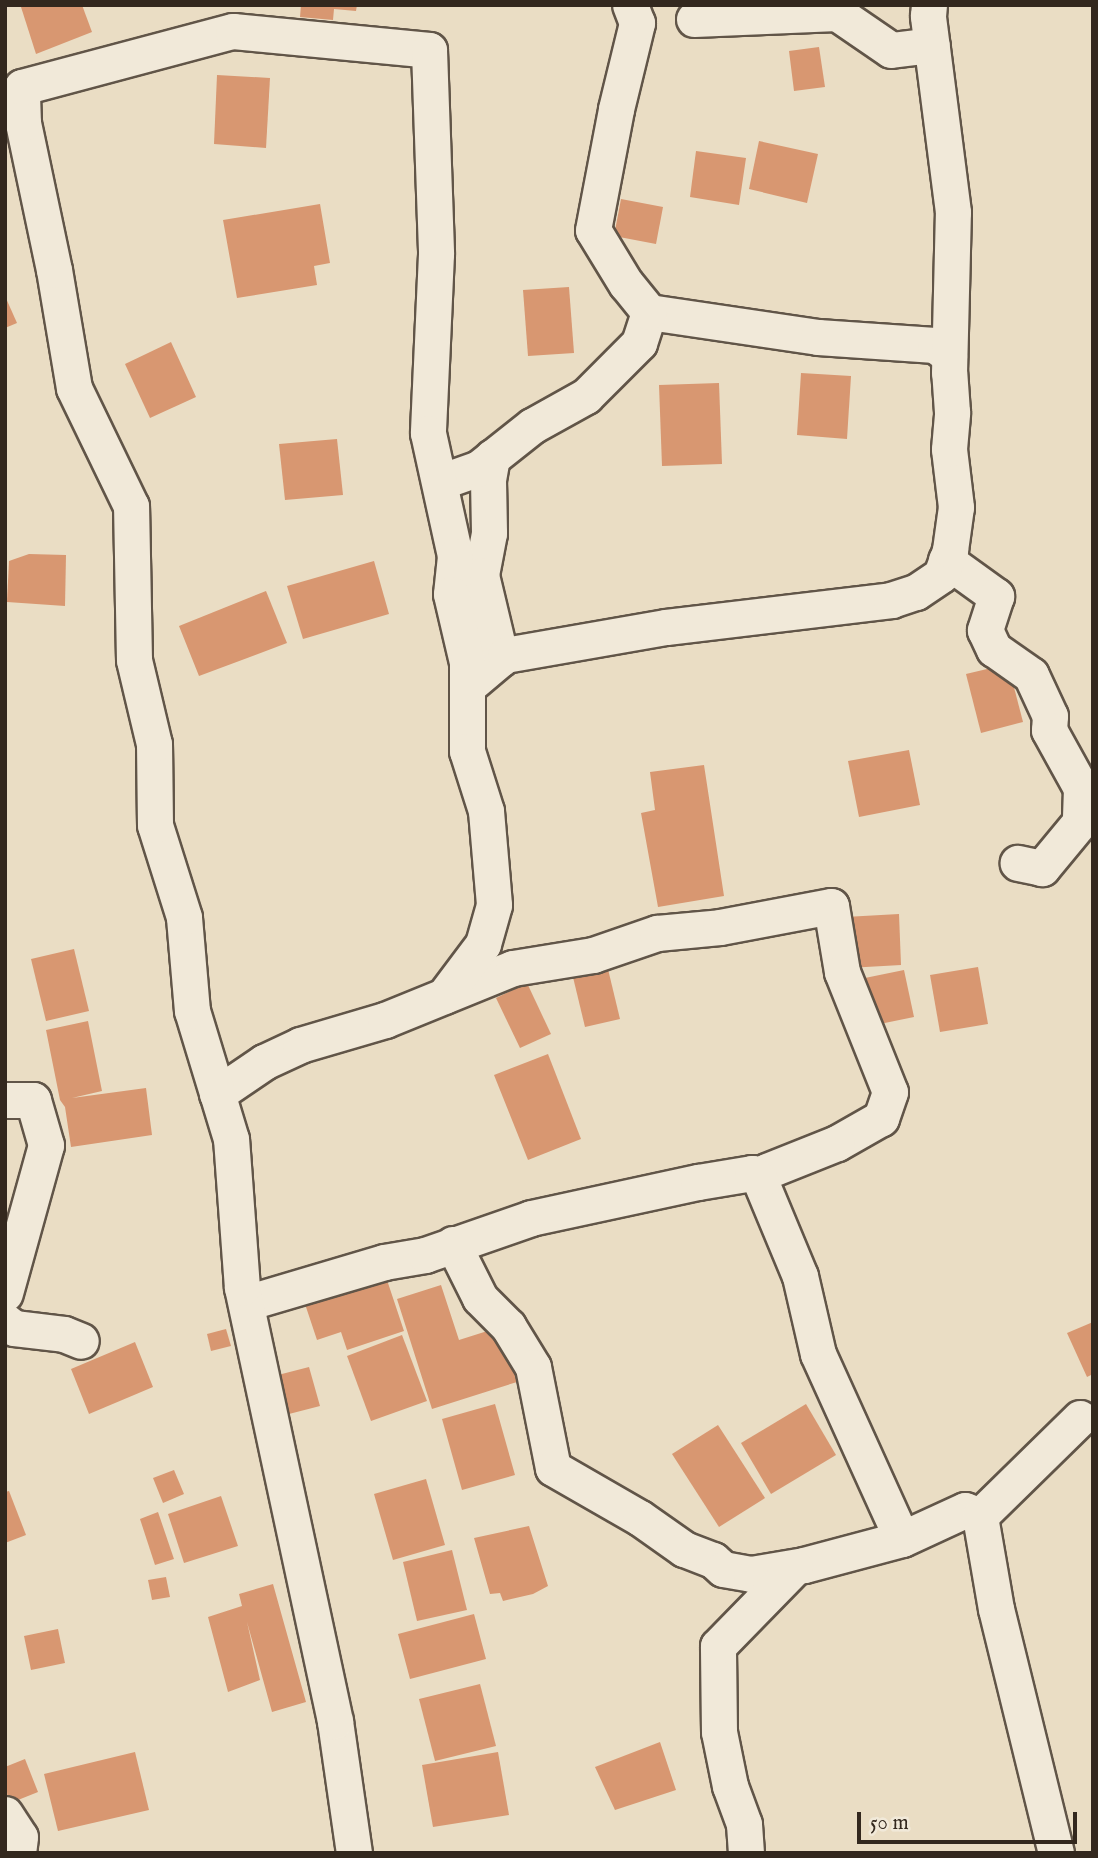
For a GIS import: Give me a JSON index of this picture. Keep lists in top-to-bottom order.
{
  "scale_bar": "50 m"
}
